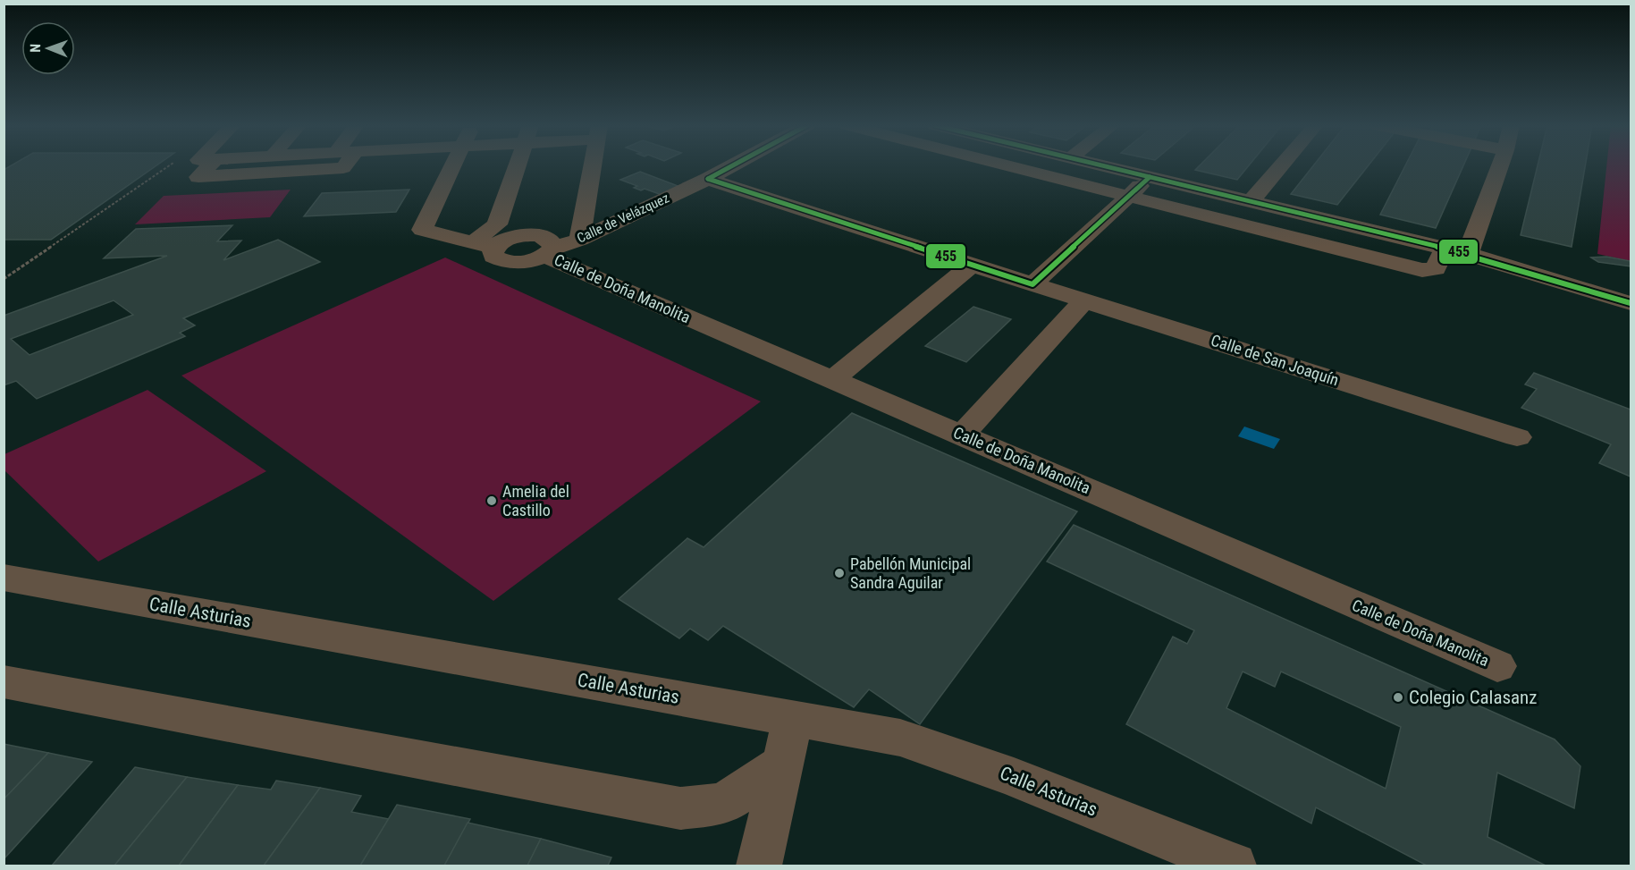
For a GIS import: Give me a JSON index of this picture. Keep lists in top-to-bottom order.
{
  "streets": {
    "street": [
      "Calle de Velázquez",
      "Calle de Doña Manolita",
      "Calle de San Joaquín",
      "Calle Asturias"
    ]
  },
  "crossings": [
    ["Calle de Velázquez", "Calle de Doña Manolita"],
    ["Calle de Velázquez", "Calle de San Joaquín"]
  ],
  "places": ["Amelia del Castillo", "Pabellón Municipal Sandra Aguilar", "Colegio Calasanz"],
  "lines": ["transit line 455"],
  "north": "left"
}
